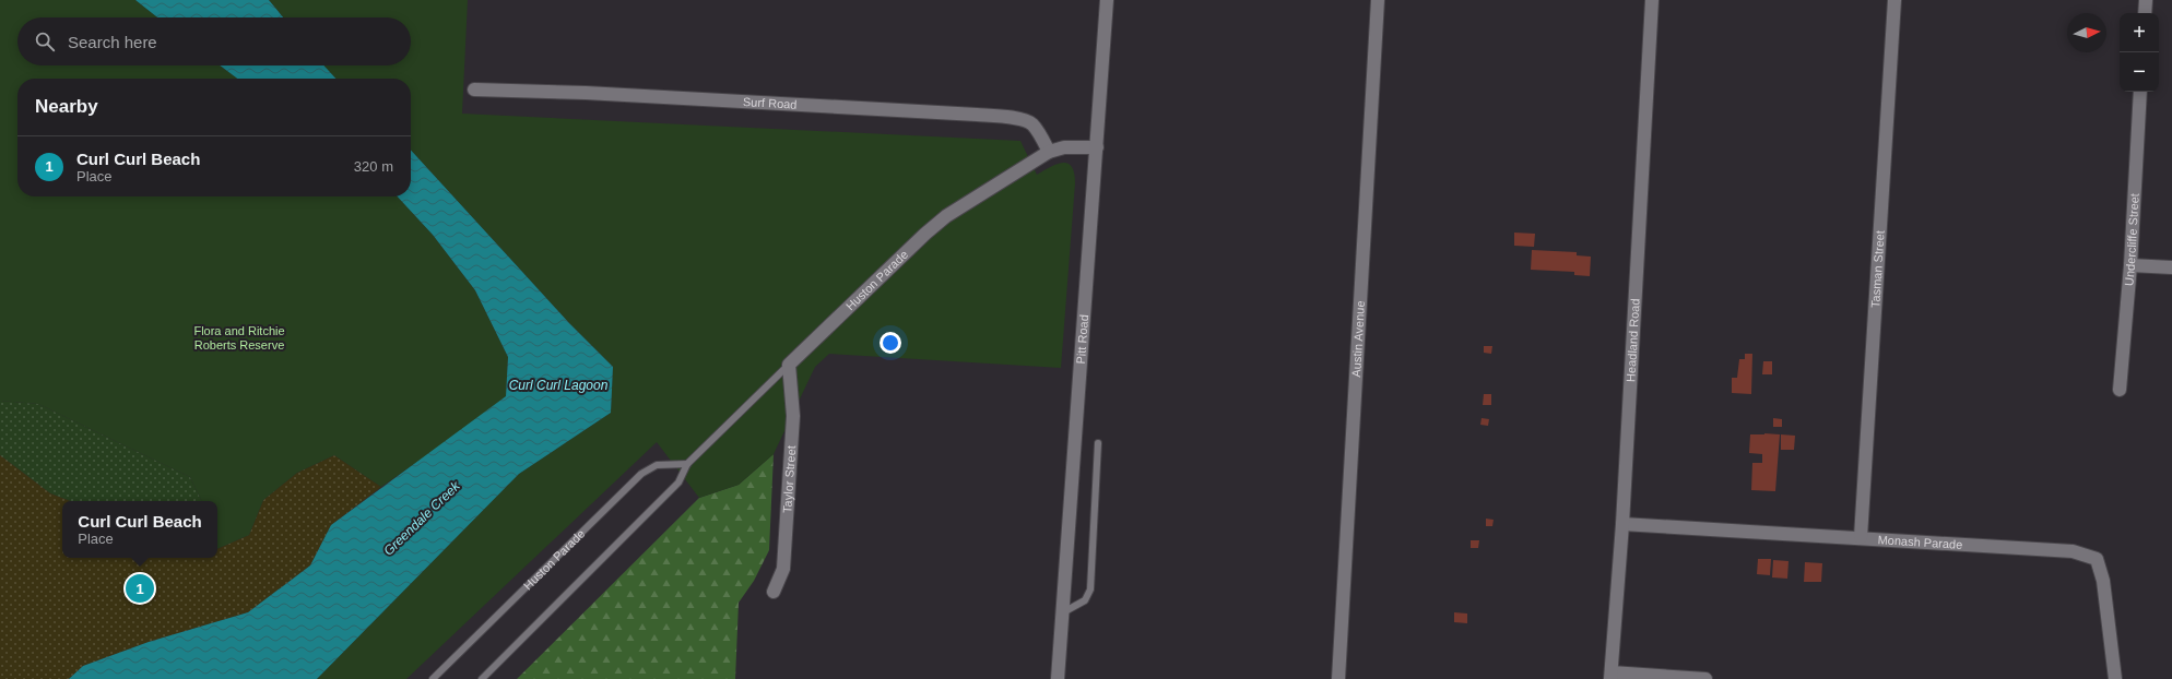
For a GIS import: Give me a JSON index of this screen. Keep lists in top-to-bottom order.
{
  "streets": {
    "street": [
      "Surf Road",
      "Undercliffe Street",
      "Tasman Street",
      "Huston Parade",
      "Pitt Road",
      "Austin Avenue",
      "Headland Road",
      "Taylor Street",
      "Monash Parade"
    ]
  },
  "crossings": [
    ["Surf Road", "Huston Parade"],
    ["Tasman Street", "Monash Parade"],
    ["Huston Parade", "Pitt Road"],
    ["Huston Parade", "Taylor Street"],
    ["Headland Road", "Monash Parade"]
  ],
  "water": ["Curl Curl Lagoon", "Greendale Creek"],
  "parks": ["Flora and Ritchie Roberts Reserve"],
  "north": "right",
  "page": {
    "map_buttons": ["+", "−"],
    "search": "Search here",
    "heading": "Nearby",
    "list": [
      {
        "mark": "1",
        "name": "Curl Curl Beach",
        "note": "Place",
        "value": "320 m"
      }
    ],
    "popup": ["Curl Curl Beach", "Place"],
    "pins": "1"
  }
}
